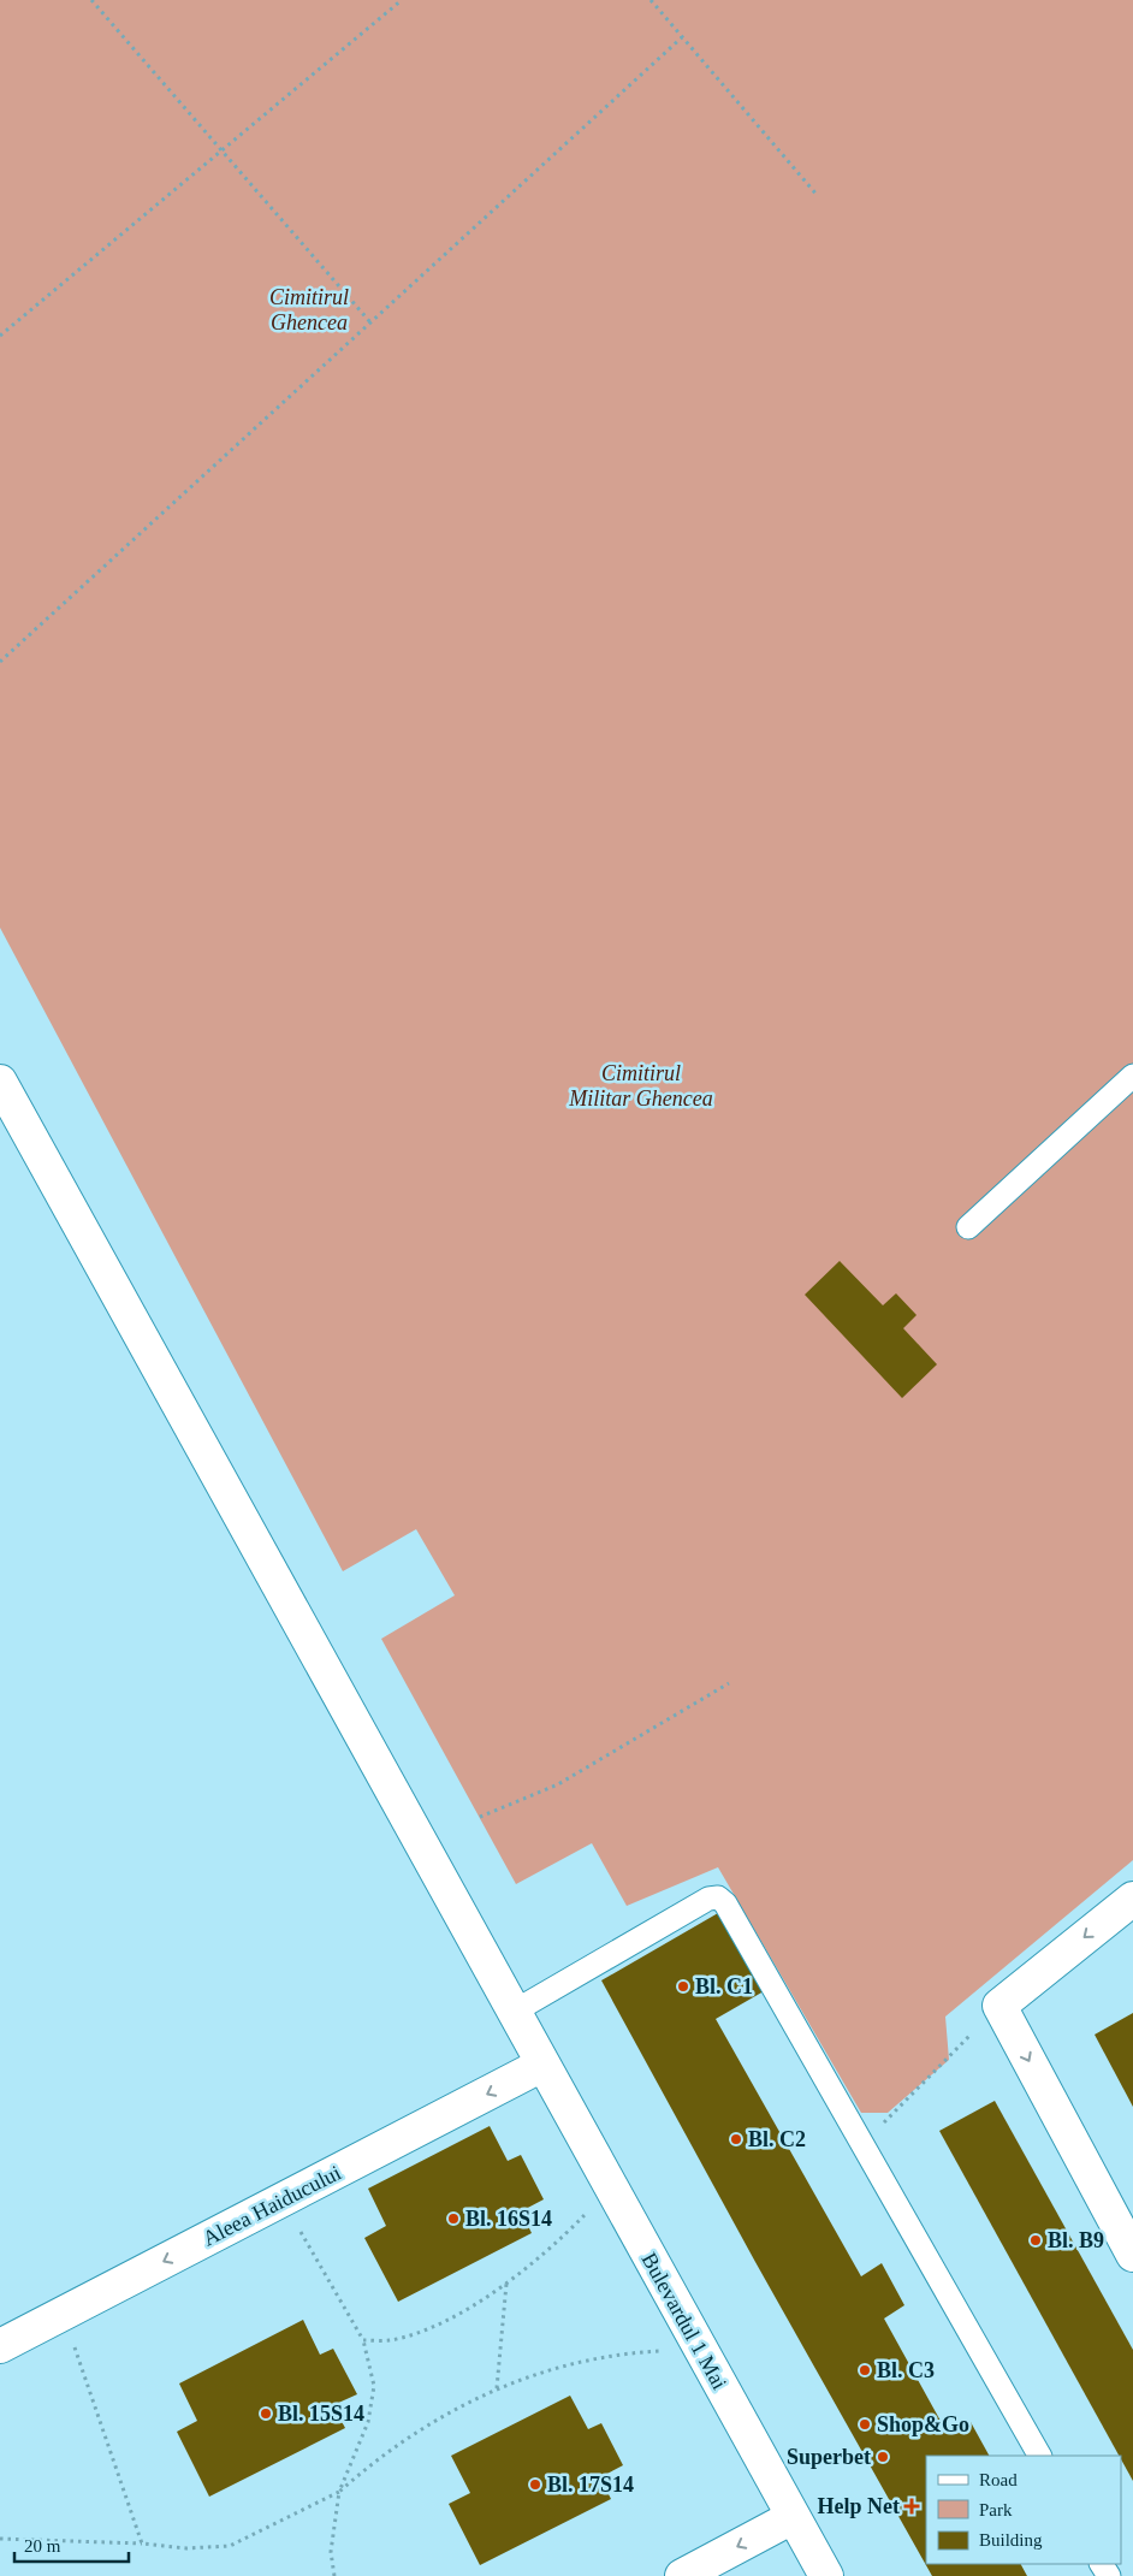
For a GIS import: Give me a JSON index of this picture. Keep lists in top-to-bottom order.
{
  "streets": {
    "main road": ["Aleea Haiducului", "Bulevardul 1 Mai"]
  },
  "crossings": [
    ["Aleea Haiducului", "Bulevardul 1 Mai"]
  ],
  "one_way": ["Aleea Haiducului"],
  "parks": ["Cimitirul Ghencea", "Cimitirul Militar Ghencea"],
  "places": {
    "other": [
      "Bl. C1",
      "Bl. C2",
      "Bl. 16S14",
      "Bl. B9",
      "Bl. C3",
      "Bl. 15S14",
      "Shop&Go",
      "Superbet",
      "Bl. 17S14"
    ],
    "health": ["Help Net"]
  },
  "legend": ["Road", "Park", "Building"],
  "scale_bar": "20 m"
}
